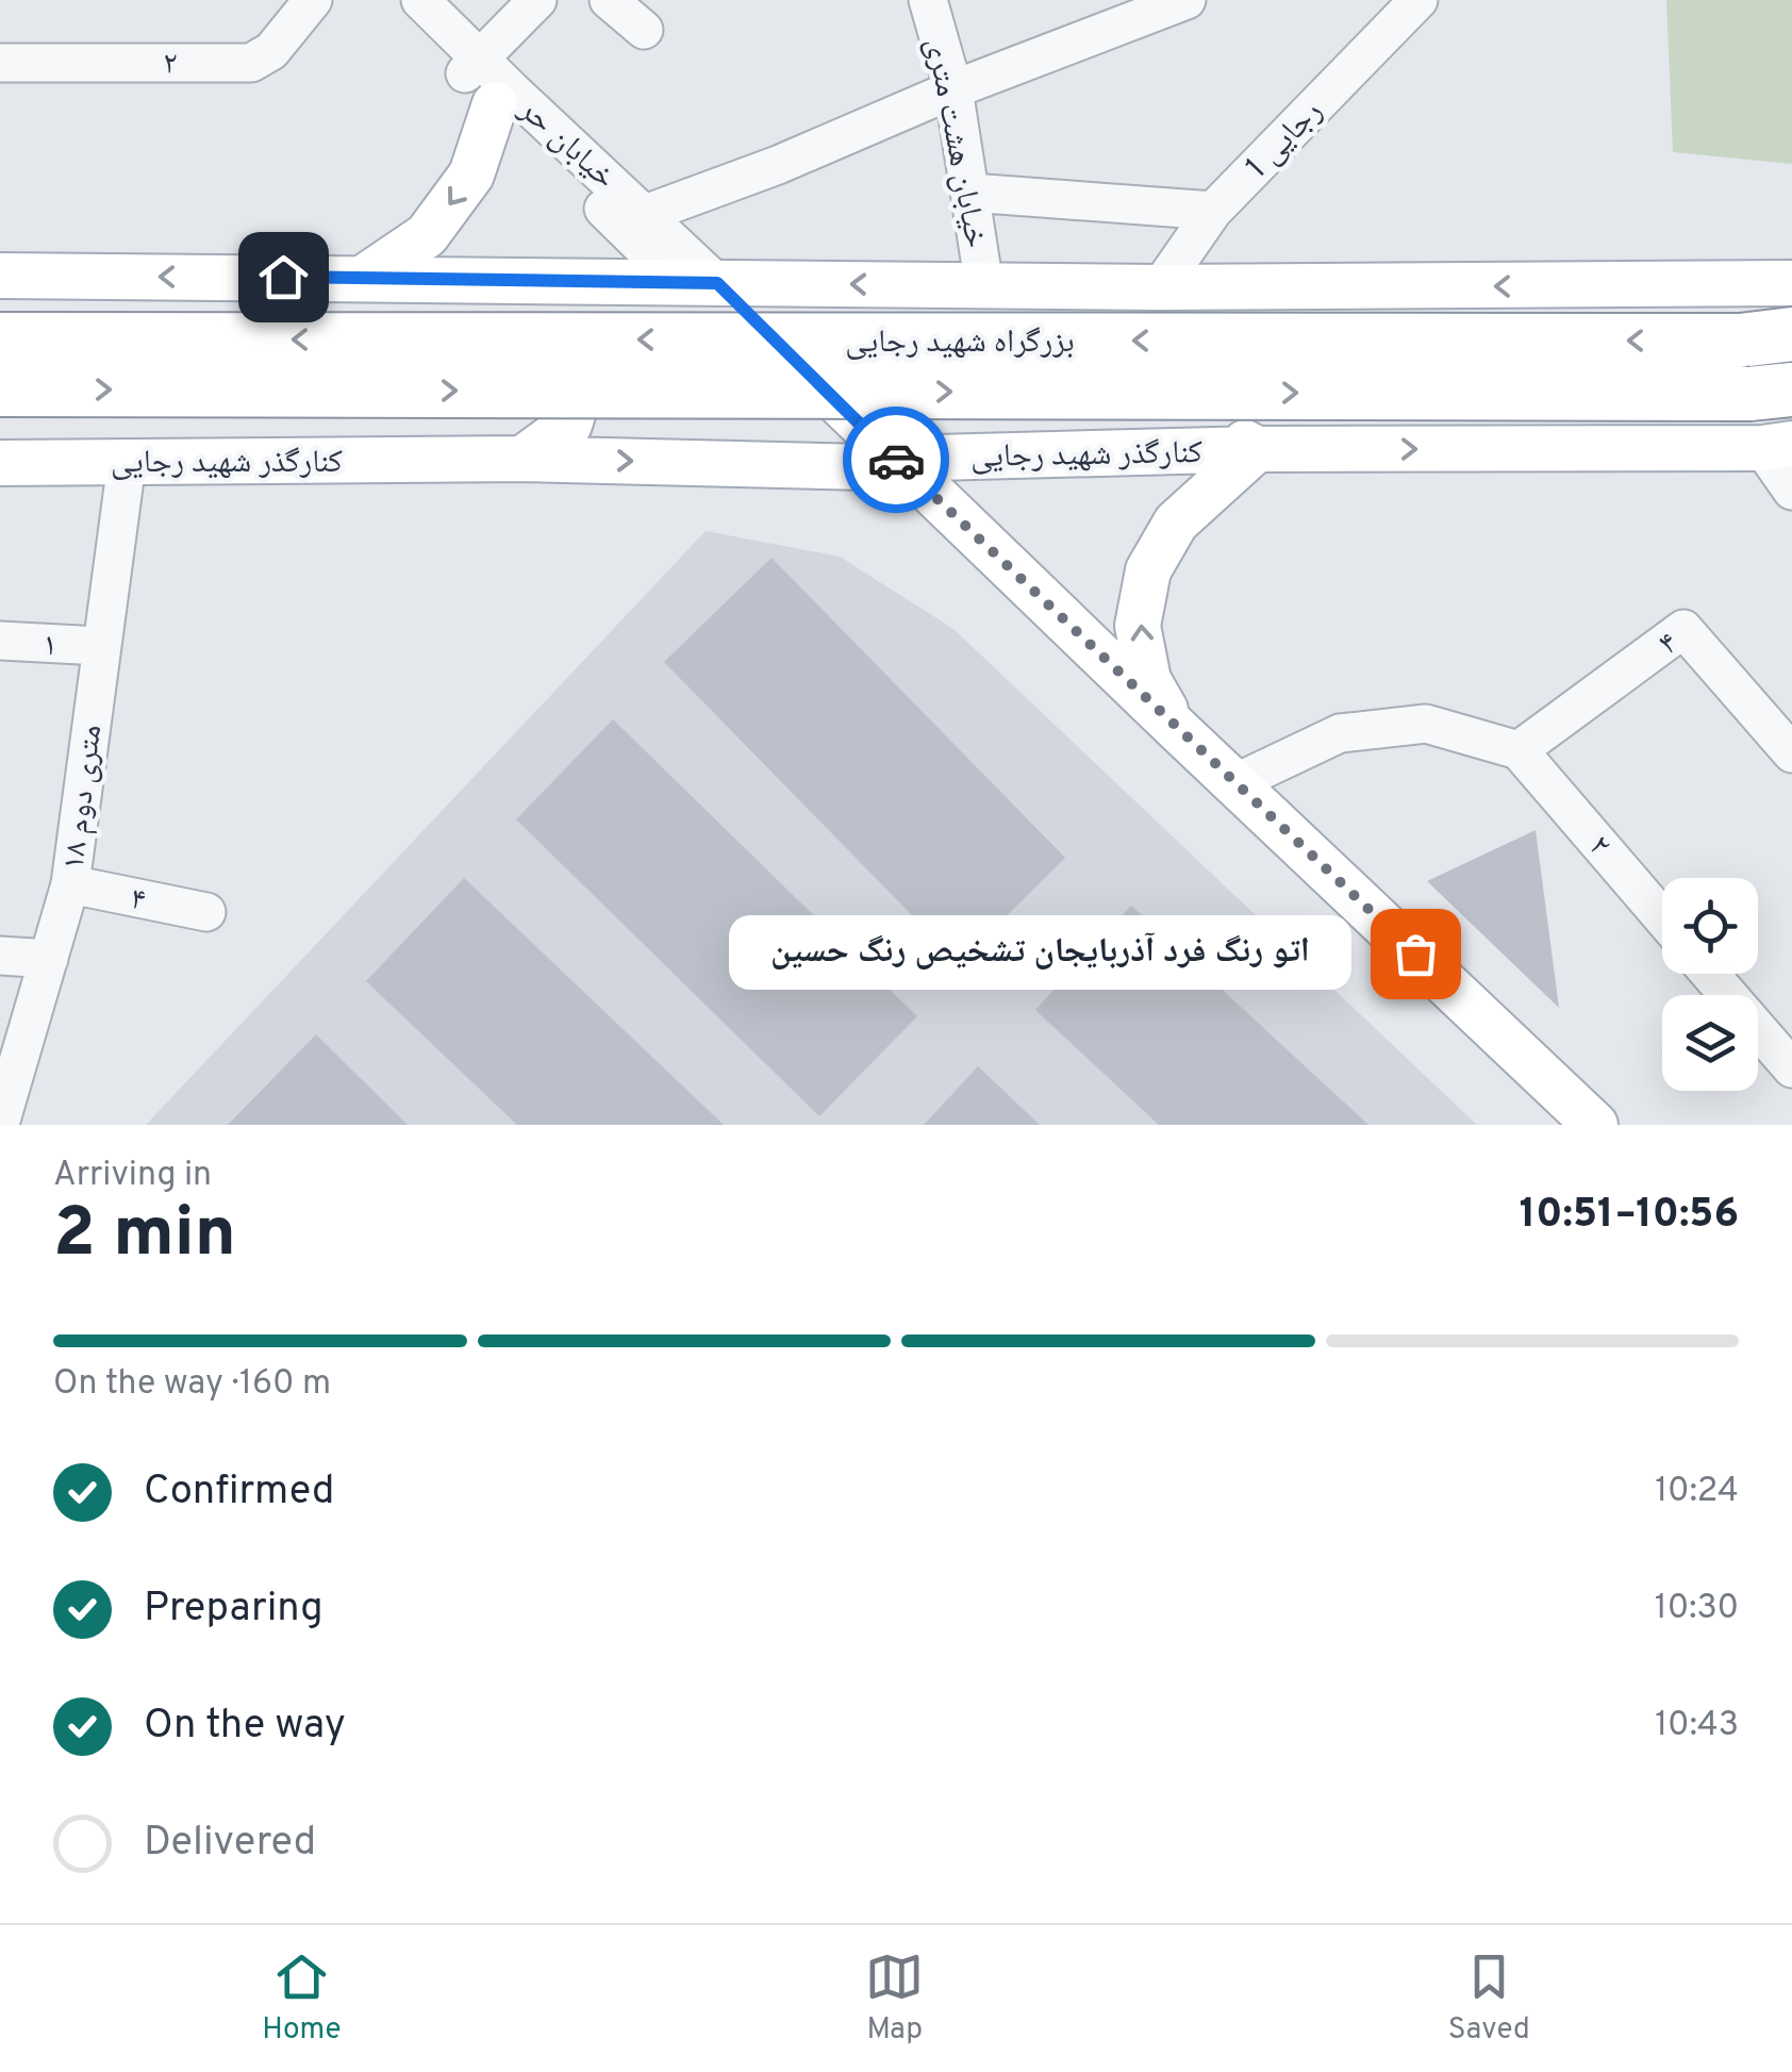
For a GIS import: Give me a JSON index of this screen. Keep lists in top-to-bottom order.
{
  "streets": {
    "highway": ["بزرگراه شهید رجایی"],
    "main road": ["کنارگذر شهید رجایی"],
    "street": [
      "۲",
      "رجایی 1",
      "خیابان حر",
      "خیابان هشت متری",
      "۴",
      "۱",
      "۱۸ متری دوم"
    ]
  },
  "crossings": [
    ["۲", "۴"],
    ["کنارگذر شهید رجایی", "۱۸ متری دوم"],
    ["۴", "۱۸ متری دوم"],
    ["۱", "۱۸ متری دوم"]
  ],
  "places": ["اتو رنگ فرد آذربایجان تشخیص رنگ حسین"],
  "page": {
    "bubble": "اتو رنگ فرد آذربایجان تشخیص رنگ حسین",
    "heading": ["2 min", "Arriving in", "10:51–10:56"],
    "bar": "On the way · 160 m",
    "list": [
      ["Confirmed", "10:24"],
      ["Preparing", "10:30"],
      ["On the way", "10:43"],
      "Delivered"
    ],
    "tabs": ["Home", "Map", "Saved"]
  }
}
